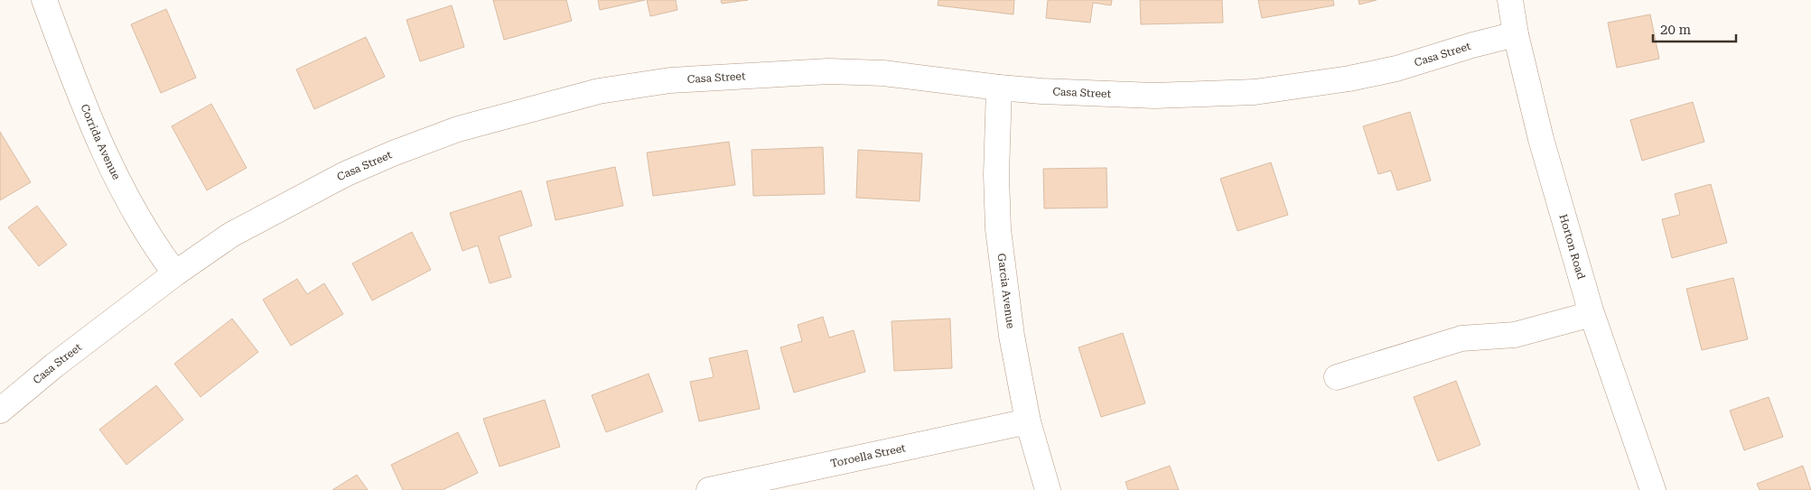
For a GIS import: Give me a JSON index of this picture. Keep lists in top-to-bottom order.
{
  "streets": {
    "street": [
      "Casa Street",
      "Corrida Avenue",
      "Horton Road",
      "Garcia Avenue",
      "Toroella Street"
    ]
  },
  "crossings": [
    ["Casa Street", "Corrida Avenue"],
    ["Casa Street", "Horton Road"],
    ["Casa Street", "Garcia Avenue"],
    ["Garcia Avenue", "Toroella Street"]
  ],
  "scale_bar": "20 m"
}
